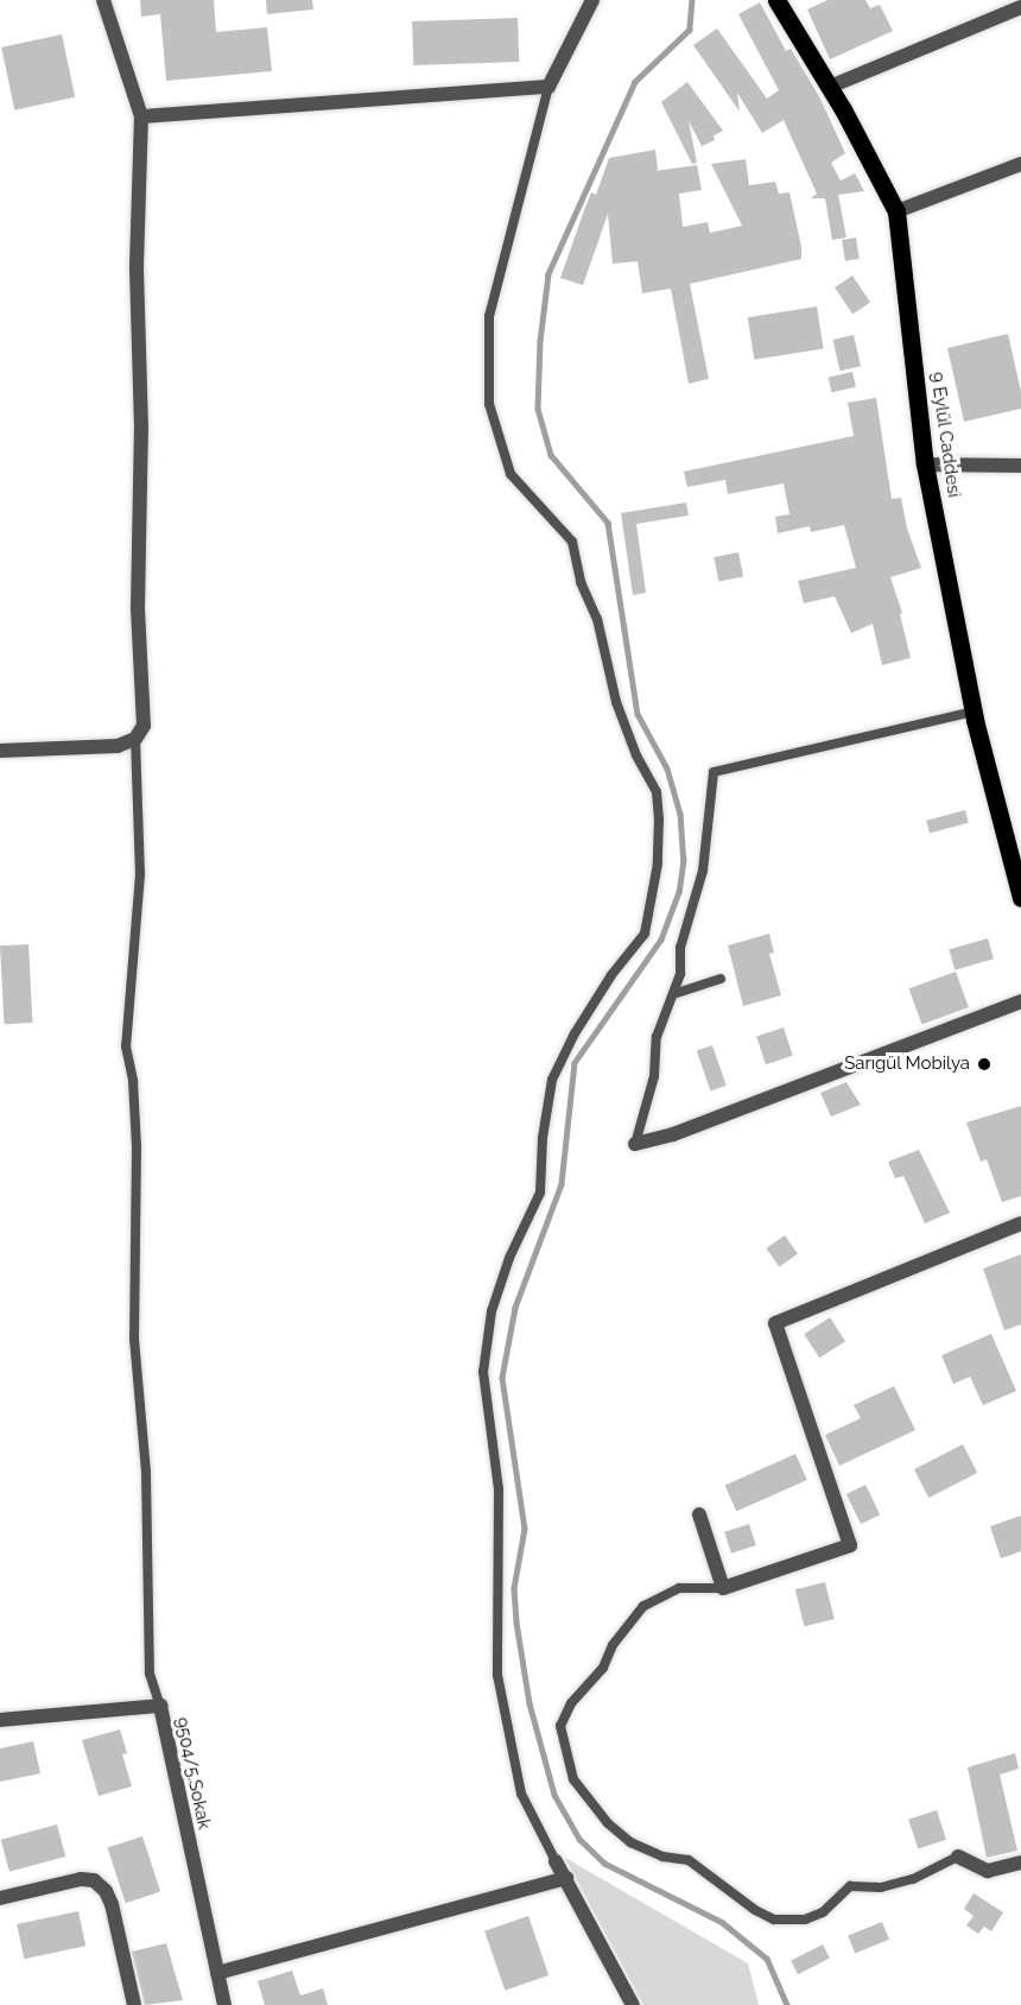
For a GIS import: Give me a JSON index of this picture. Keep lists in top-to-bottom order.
{
  "streets": {
    "main road": ["9 Eylül Caddesi"],
    "street": ["9504/5.Sokak"]
  },
  "places": ["Sarıgül Mobilya"]
}
